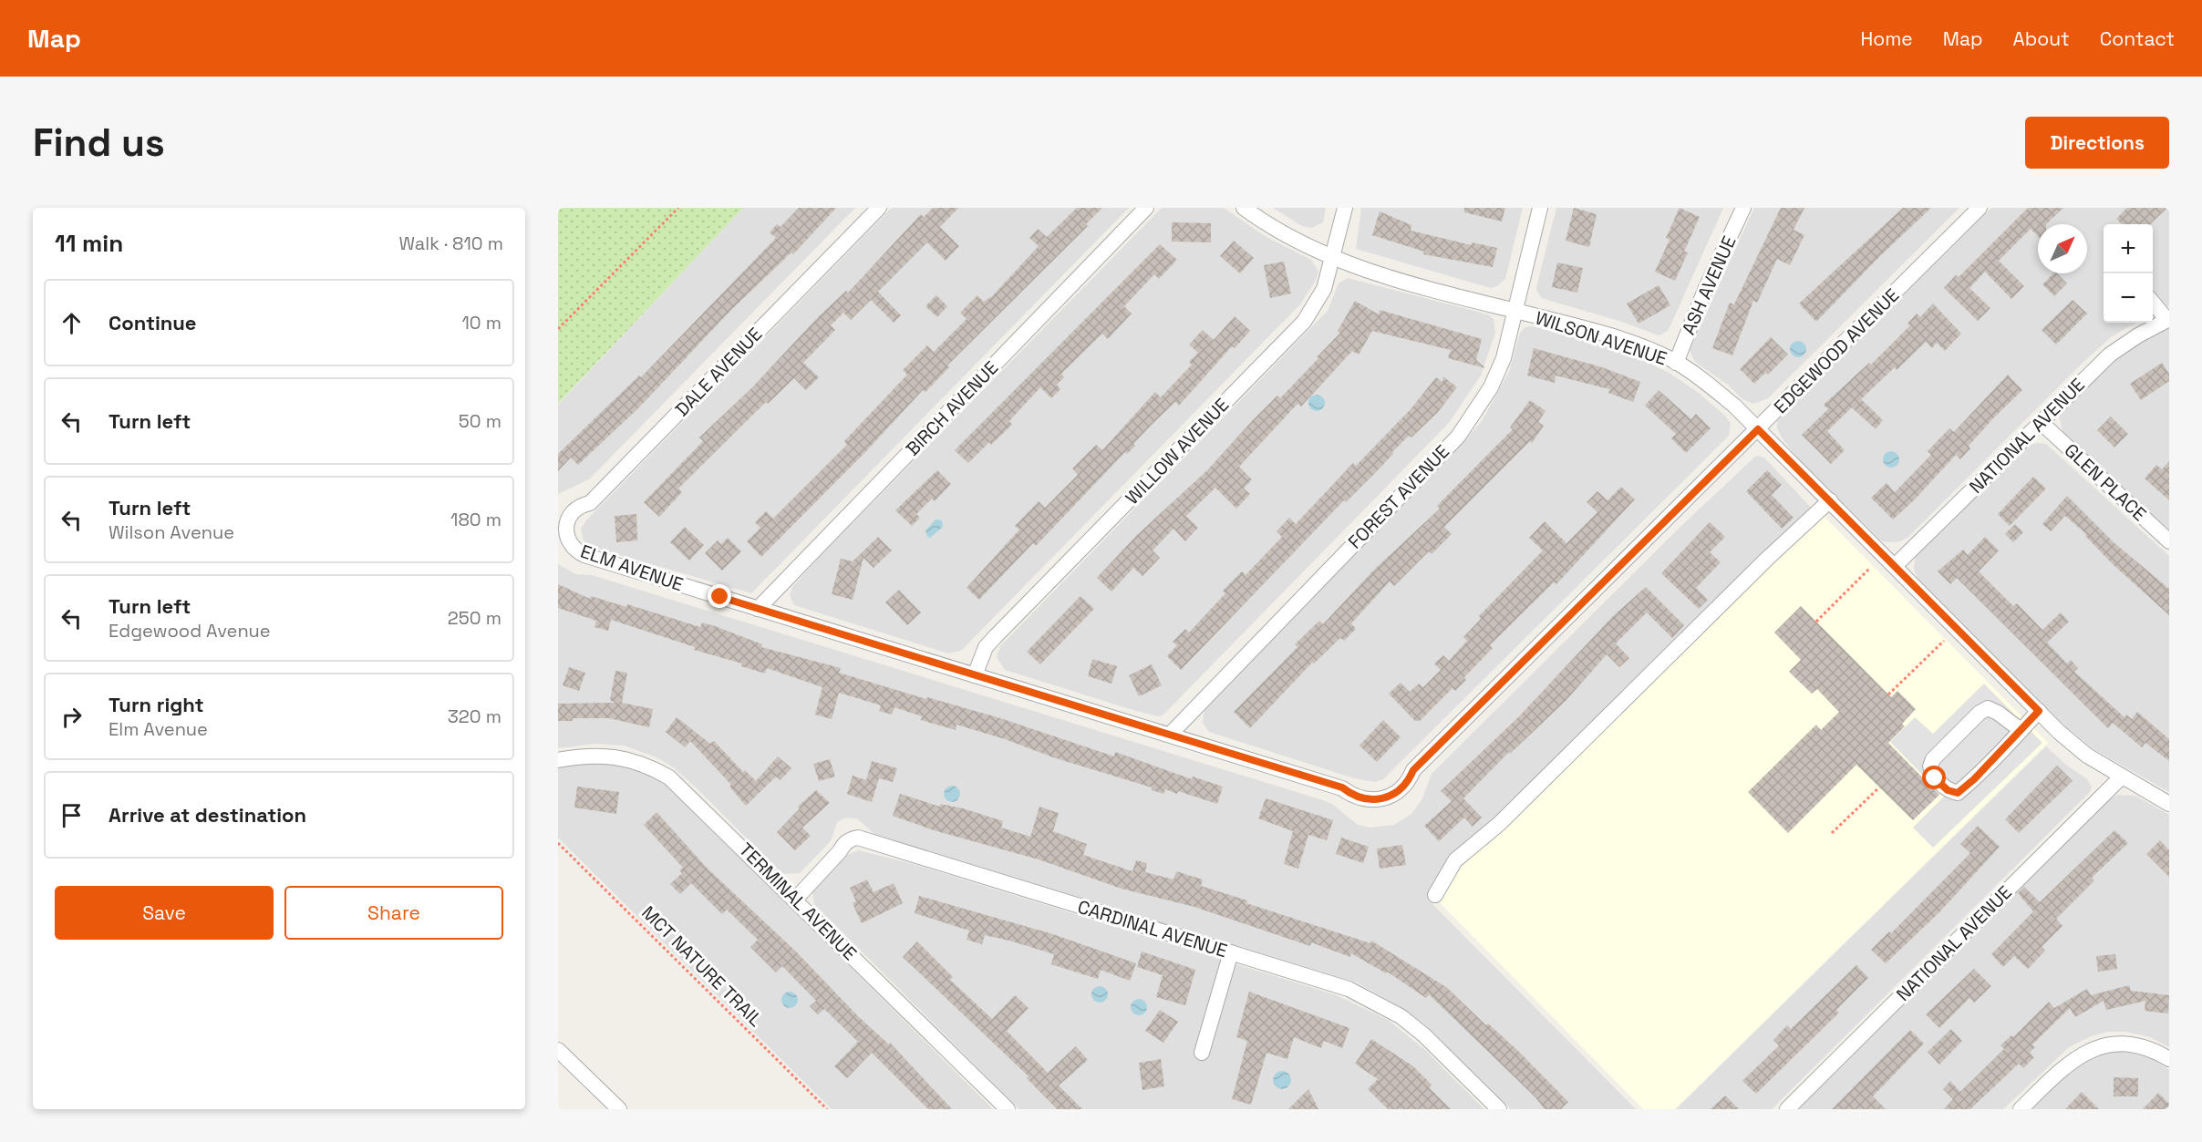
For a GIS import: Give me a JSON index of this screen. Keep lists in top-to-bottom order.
{
  "streets": {
    "street": [
      "ASH AVENUE",
      "WILSON AVENUE",
      "EDGEWOOD AVENUE",
      "DALE AVENUE",
      "BIRCH AVENUE",
      "NATIONAL AVENUE",
      "WILLOW AVENUE",
      "GLEN PLACE",
      "FOREST AVENUE",
      "ELM AVENUE",
      "TERMINAL AVENUE",
      "CARDINAL AVENUE"
    ],
    "path": ["MCT NATURE TRAIL"]
  },
  "crossings": [
    ["ASH AVENUE", "WILSON AVENUE"],
    ["WILSON AVENUE", "EDGEWOOD AVENUE"],
    ["WILSON AVENUE", "NATIONAL AVENUE"],
    ["WILSON AVENUE", "WILLOW AVENUE"],
    ["WILSON AVENUE", "FOREST AVENUE"],
    ["EDGEWOOD AVENUE", "ELM AVENUE"],
    ["DALE AVENUE", "ELM AVENUE"],
    ["BIRCH AVENUE", "ELM AVENUE"],
    ["NATIONAL AVENUE", "GLEN PLACE"],
    ["WILLOW AVENUE", "ELM AVENUE"],
    ["FOREST AVENUE", "ELM AVENUE"],
    ["TERMINAL AVENUE", "CARDINAL AVENUE"]
  ],
  "north": "top right",
  "page": {
    "header": "Map",
    "nav": [
      "Home",
      "Map",
      "About",
      "Contact"
    ],
    "buttons": [
      "Directions",
      ["Save", "Share"]
    ],
    "title": "Find us",
    "heading": ["11 min", "Walk · 810 m"],
    "map_buttons": ["+", "−"],
    "list": [
      ["Continue", "10 m"],
      ["Turn left", "50 m"],
      ["Turn left", "Wilson Avenue", "180 m"],
      ["Turn left", "Edgewood Avenue", "250 m"],
      ["Turn right", "Elm Avenue", "320 m"],
      "Arrive at destination"
    ]
  }
}
